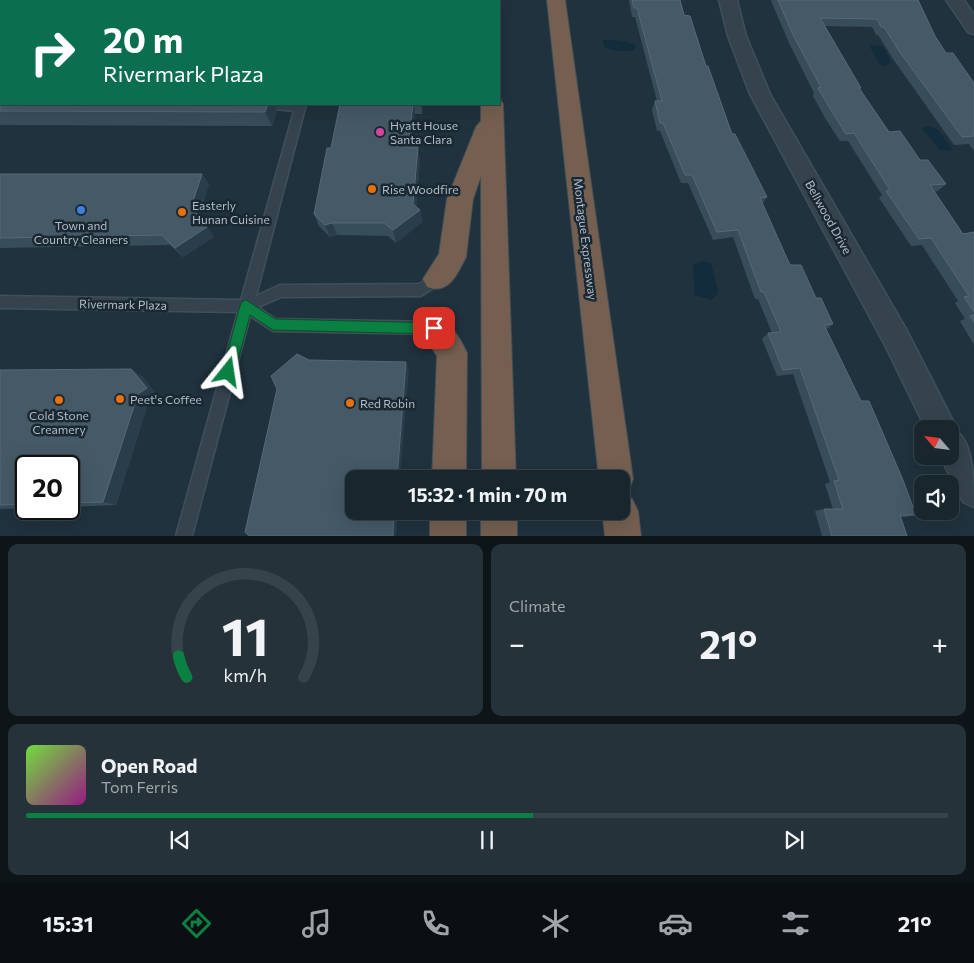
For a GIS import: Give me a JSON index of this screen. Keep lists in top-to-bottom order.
{
  "streets": {
    "highway": ["Montague Expressway"],
    "street": ["Bellwood Drive"],
    "lane": ["Rivermark Plaza"]
  },
  "places": [
    "Hyatt House Santa Clara",
    "Rise Woodfire",
    "Town and Country Cleaners",
    "Easterly Hunan Cuisine",
    "Peet's Coffee",
    "Cold Stone Creamery",
    "Red Robin"
  ],
  "north": "top left",
  "page": {
    "turn": ["20 m", "Rivermark Plaza"],
    "limit": "20",
    "trip": "15:32 · 1 min · 70 m",
    "tile": "Climate",
    "heat": ["−", "21°", "+"],
    "song": ["Open Road", "Tom Ferris"],
    "tabs": ["15:31", "21°"],
    "gauge": ["11", "km/h"]
  }
}
